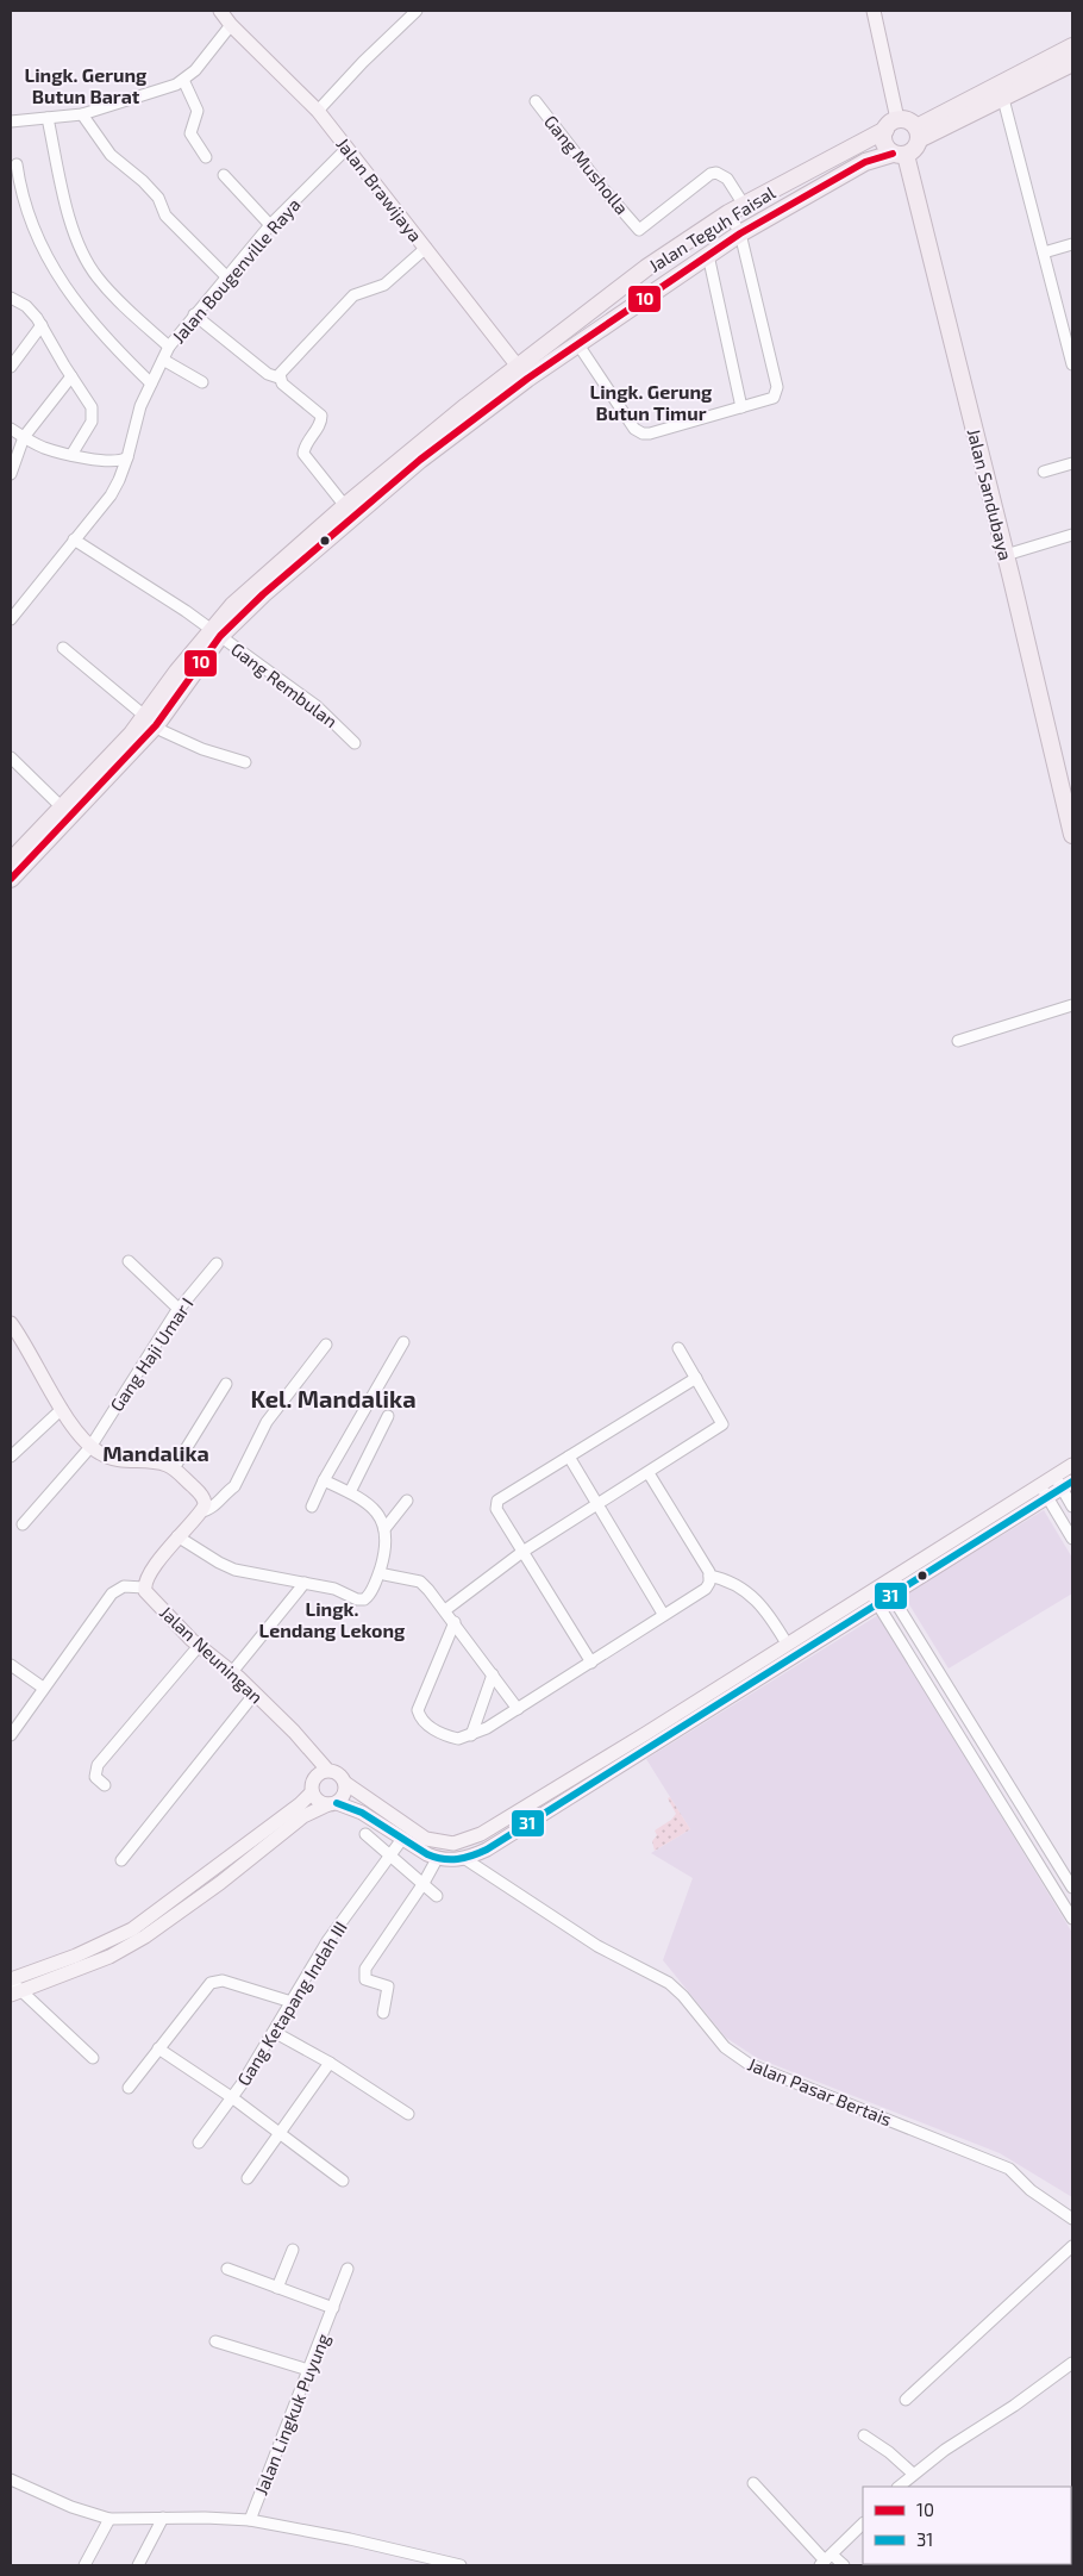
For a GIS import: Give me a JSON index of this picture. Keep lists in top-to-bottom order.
{
  "streets": {
    "highway": ["Jalan Teguh Faisal", "Jalan Sandubaya"],
    "main road": ["Jalan Brawijaya", "Jalan Neuningan"],
    "street": [
      "Gang Musholla",
      "Jalan Bougenville Raya",
      "Gang Rembulan",
      "Gang Haji Umar I",
      "Gang Ketapang Indah III",
      "Jalan Pasar Bertais",
      "Jalan Lingkuk Puyung"
    ]
  },
  "crossings": [
    ["Gang Musholla", "Jalan Teguh Faisal"],
    ["Jalan Brawijaya", "Jalan Teguh Faisal"],
    ["Jalan Brawijaya", "Jalan Bougenville Raya"],
    ["Jalan Teguh Faisal", "Jalan Sandubaya"],
    ["Jalan Teguh Faisal", "Gang Rembulan"],
    ["Jalan Bougenville Raya", "Gang Rembulan"]
  ],
  "districts": [
    "Lingk. Gerung Butun Barat",
    "Lingk. Gerung Butun Timur",
    "Kel. Mandalika",
    "Mandalika",
    "Lingk. Lendang Lekong"
  ],
  "lines": ["transit line 10", "transit line 31"],
  "legend": ["10", "31"]
}
